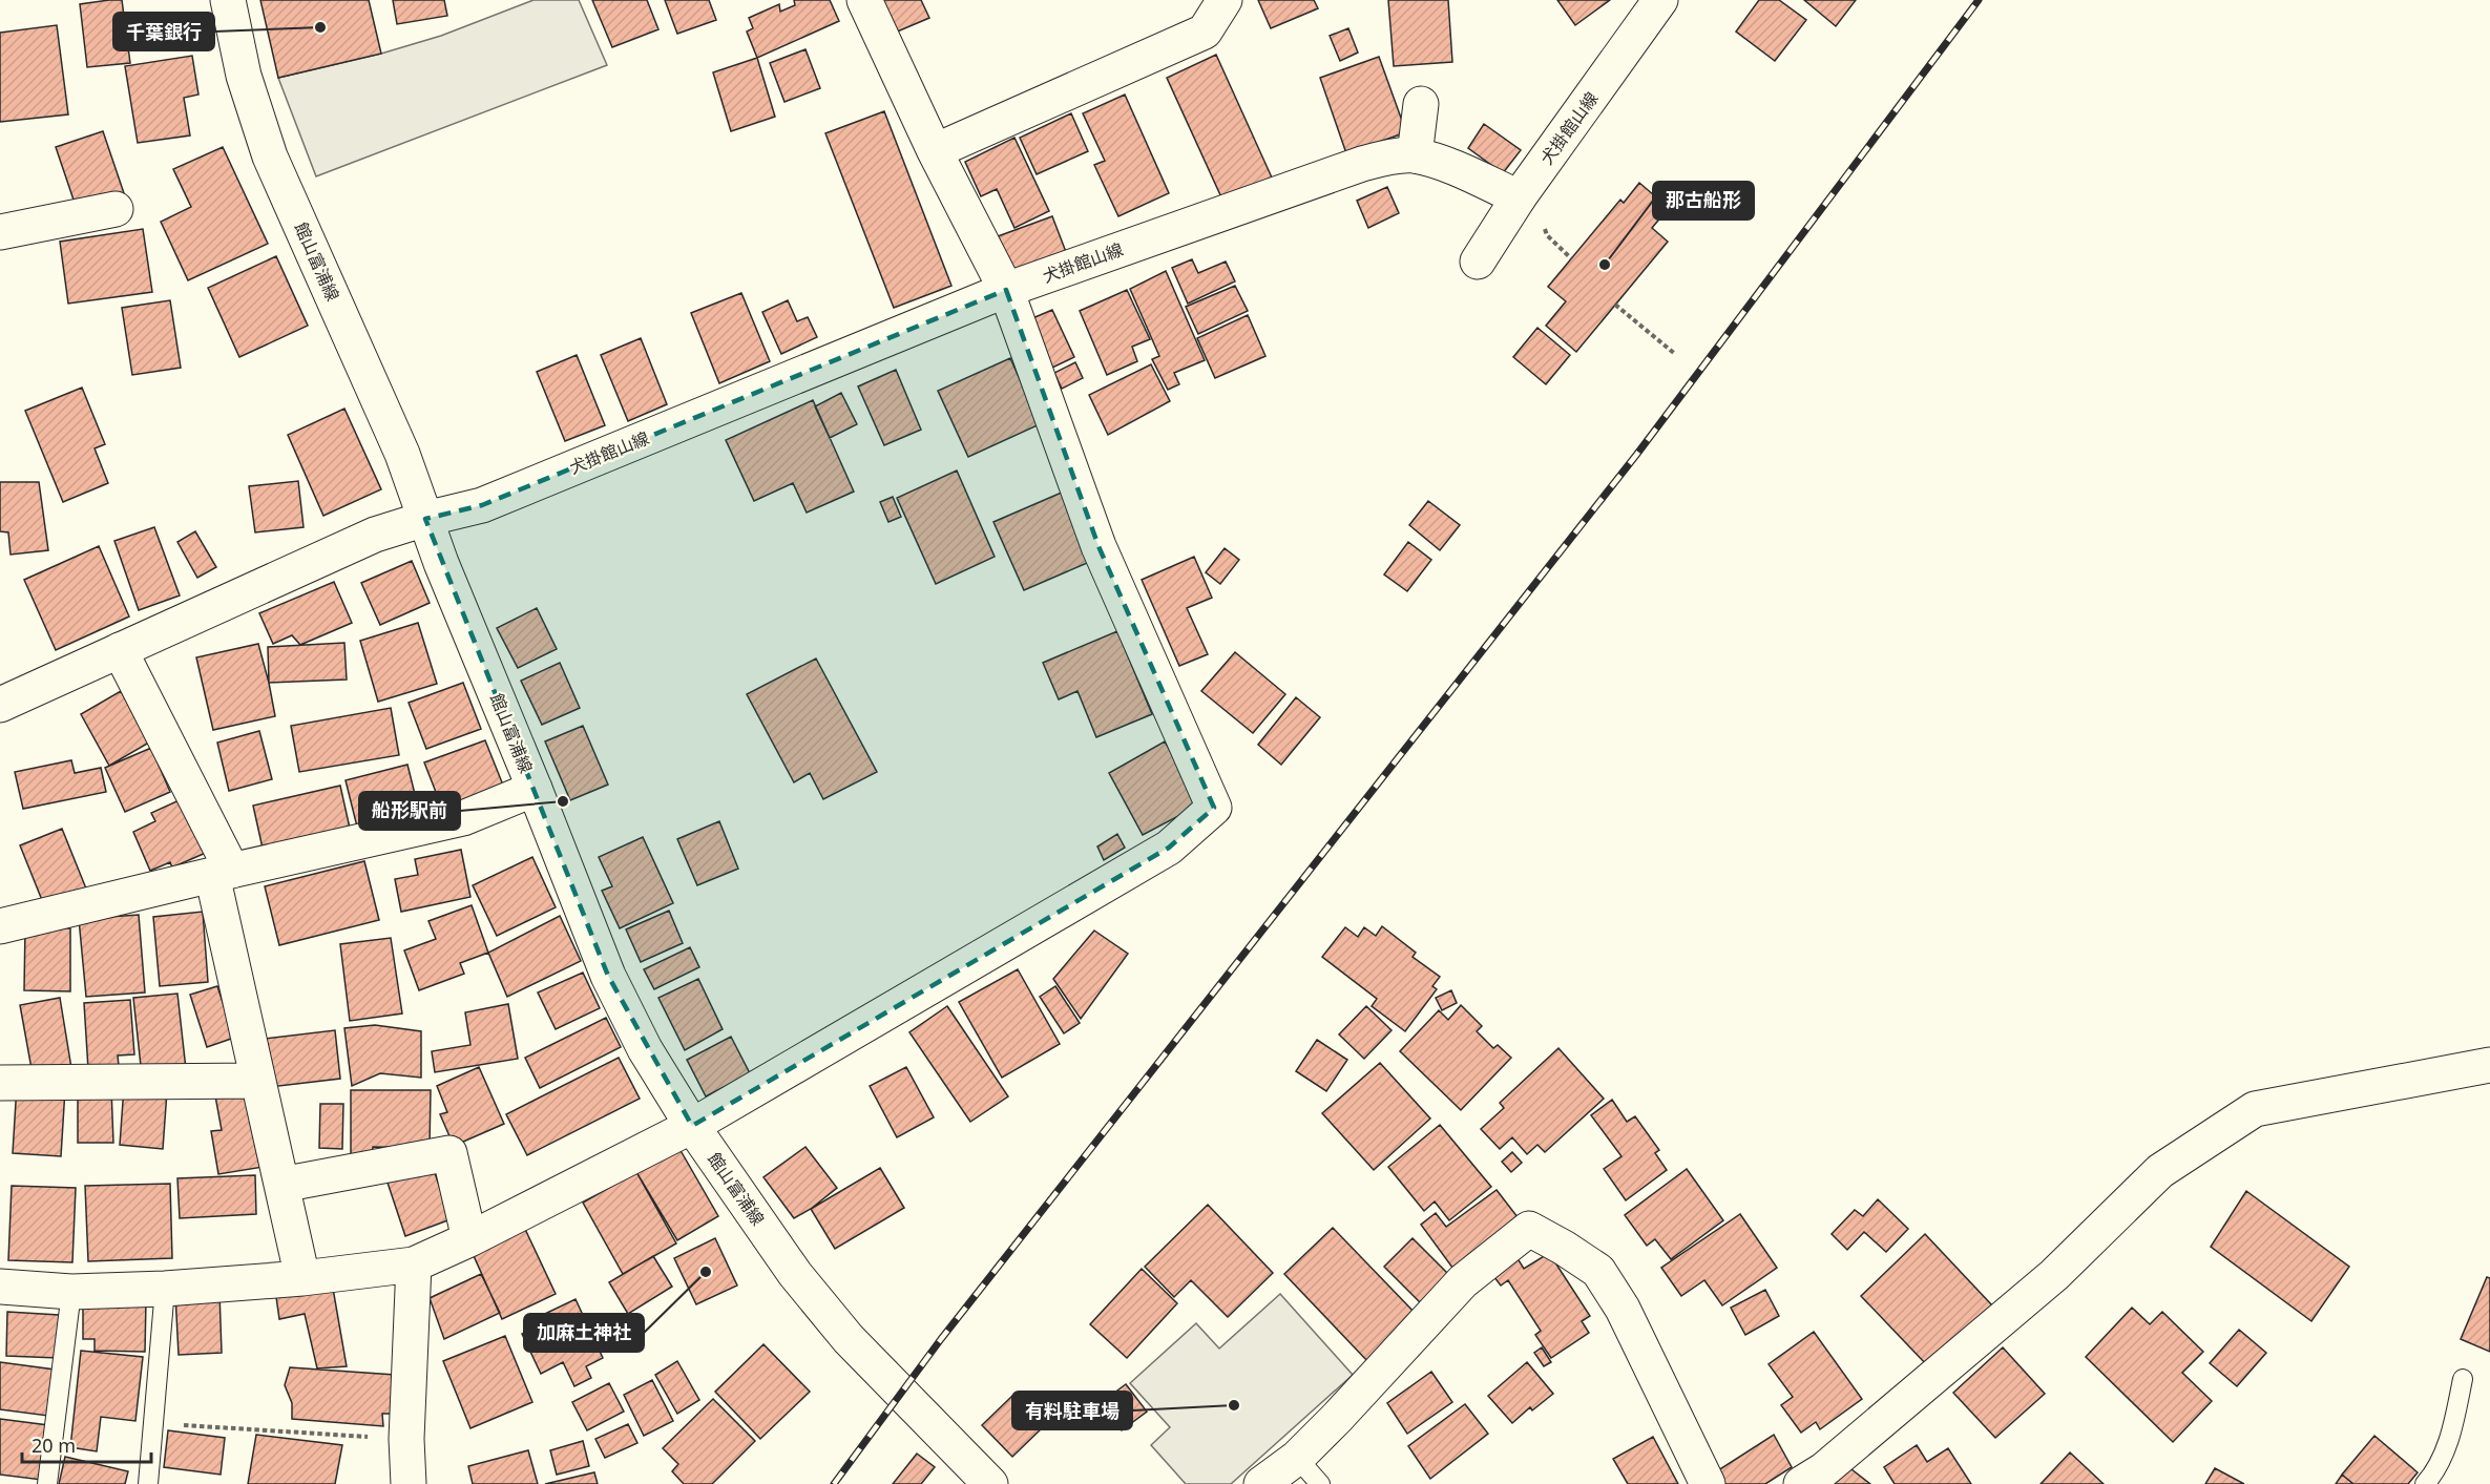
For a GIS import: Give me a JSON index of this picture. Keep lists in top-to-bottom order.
{
  "streets": {
    "street": ["犬掛館山線", "館山富浦線"]
  },
  "crossings": [
    ["犬掛館山線", "館山富浦線"]
  ],
  "places": [
    "千葉銀行",
    "那古船形",
    "船形駅前",
    "加麻土神社",
    "有料駐車場"
  ],
  "scale_bar": "20 m"
}
